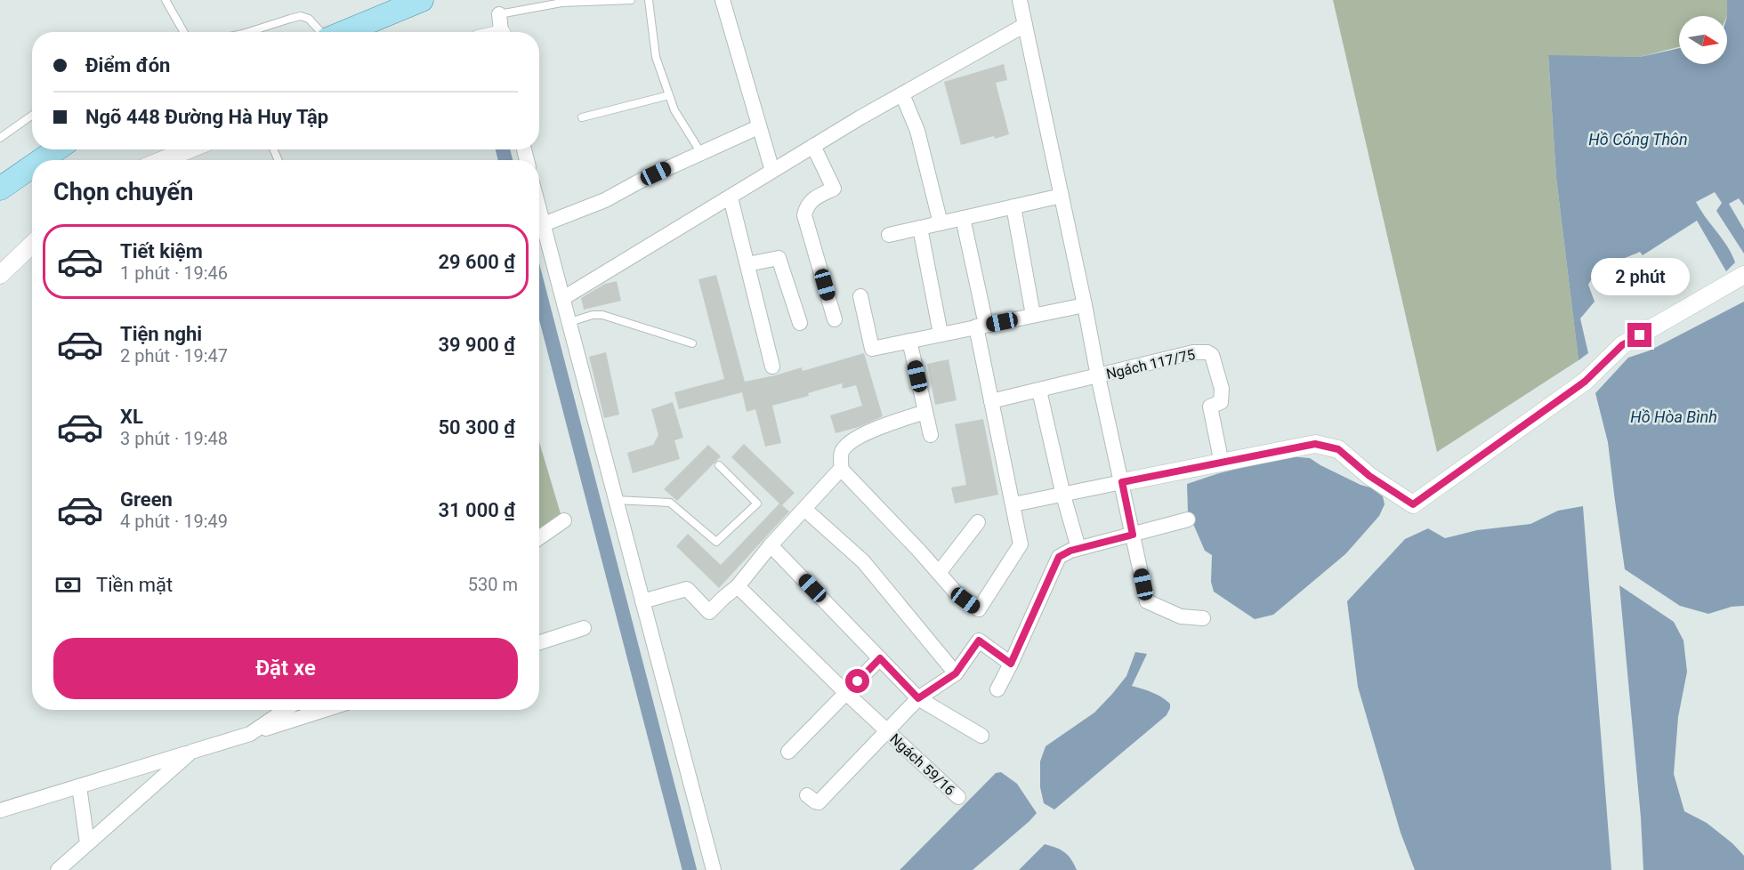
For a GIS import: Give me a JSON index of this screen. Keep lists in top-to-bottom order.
{
  "streets": {
    "street": ["Ngách 117/75", "Ngách 59/16"]
  },
  "water": ["Hồ Cống Thôn", "Hồ Hòa Bình"],
  "north": "right",
  "page": {
    "banner": ["Điểm đón", "Ngõ 448 Đường Hà Huy Tập"],
    "heading": "Chọn chuyến",
    "list": [
      {
        "name": "Tiết kiệm",
        "note": "1 phút · 19:46",
        "value": "29 600 ₫"
      },
      {
        "name": "Tiện nghi",
        "note": "2 phút · 19:47",
        "value": "39 900 ₫"
      },
      {
        "name": "XL",
        "note": "3 phút · 19:48",
        "value": "50 300 ₫"
      },
      {
        "name": "Green",
        "note": "4 phút · 19:49",
        "value": "31 000 ₫"
      }
    ],
    "bubble": "2 phút",
    "pay": ["Tiền mặt", "530 m"],
    "buttons": "Đặt xe"
  }
}
